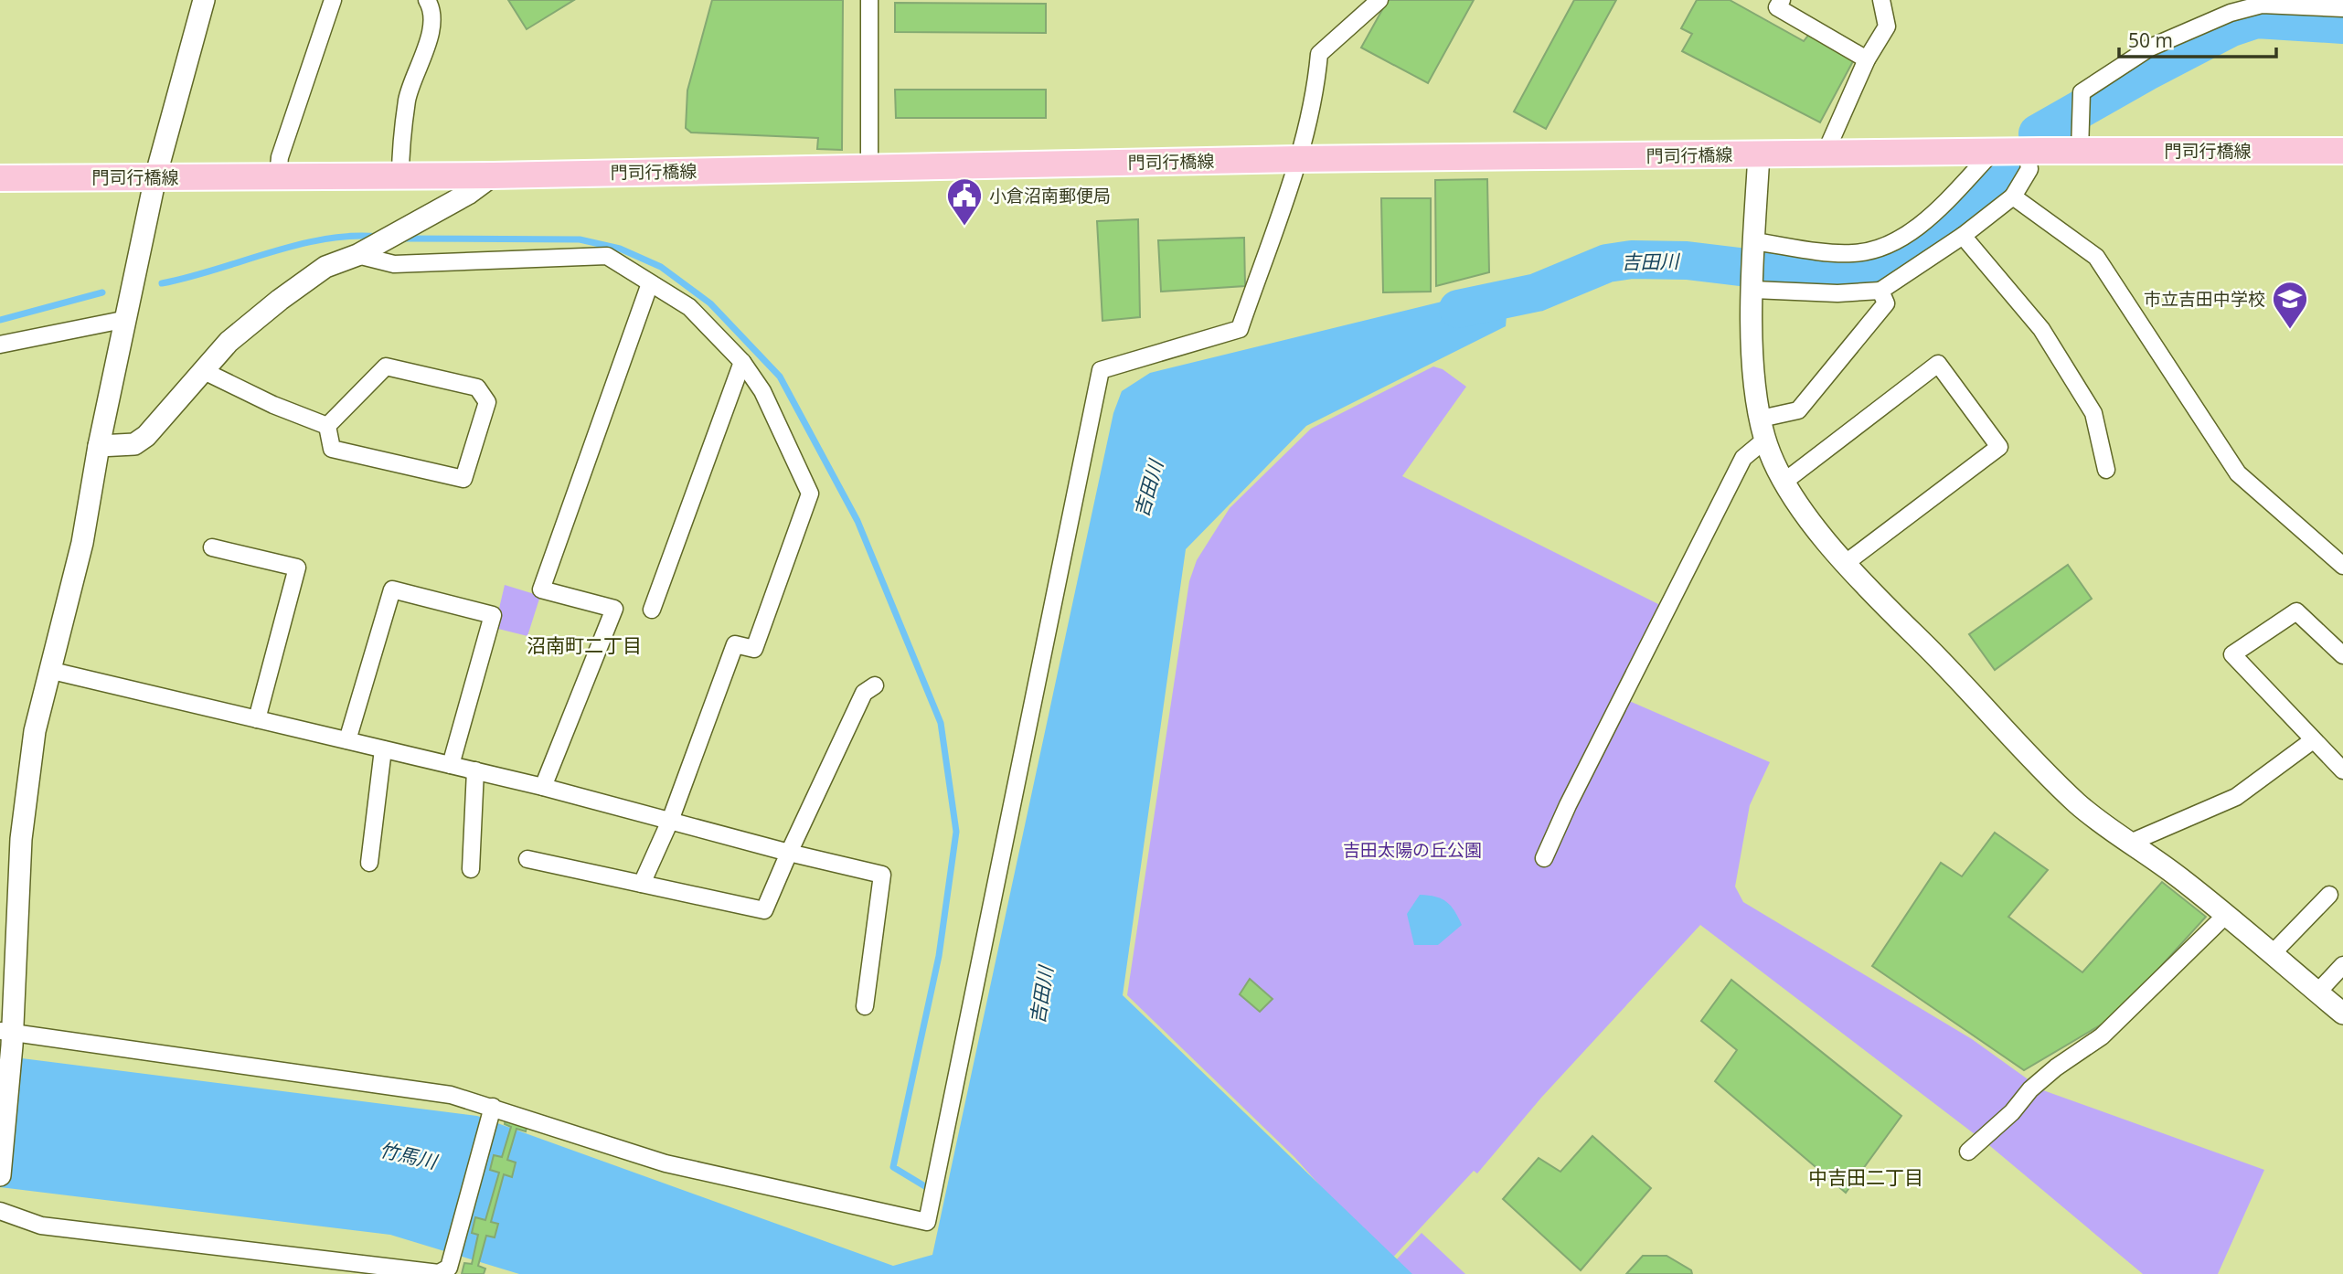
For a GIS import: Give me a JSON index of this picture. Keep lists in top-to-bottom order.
{
  "streets": {
    "main road": ["門司行橋線"]
  },
  "districts": ["沼南町二丁目", "中吉田二丁目"],
  "water": ["吉田川", "竹馬川"],
  "parks": ["吉田太陽の丘公園"],
  "places": {
    "public building": ["小倉沼南郵便局"],
    "school or university": ["市立吉田中学校"]
  },
  "scale_bar": "50 m"
}
